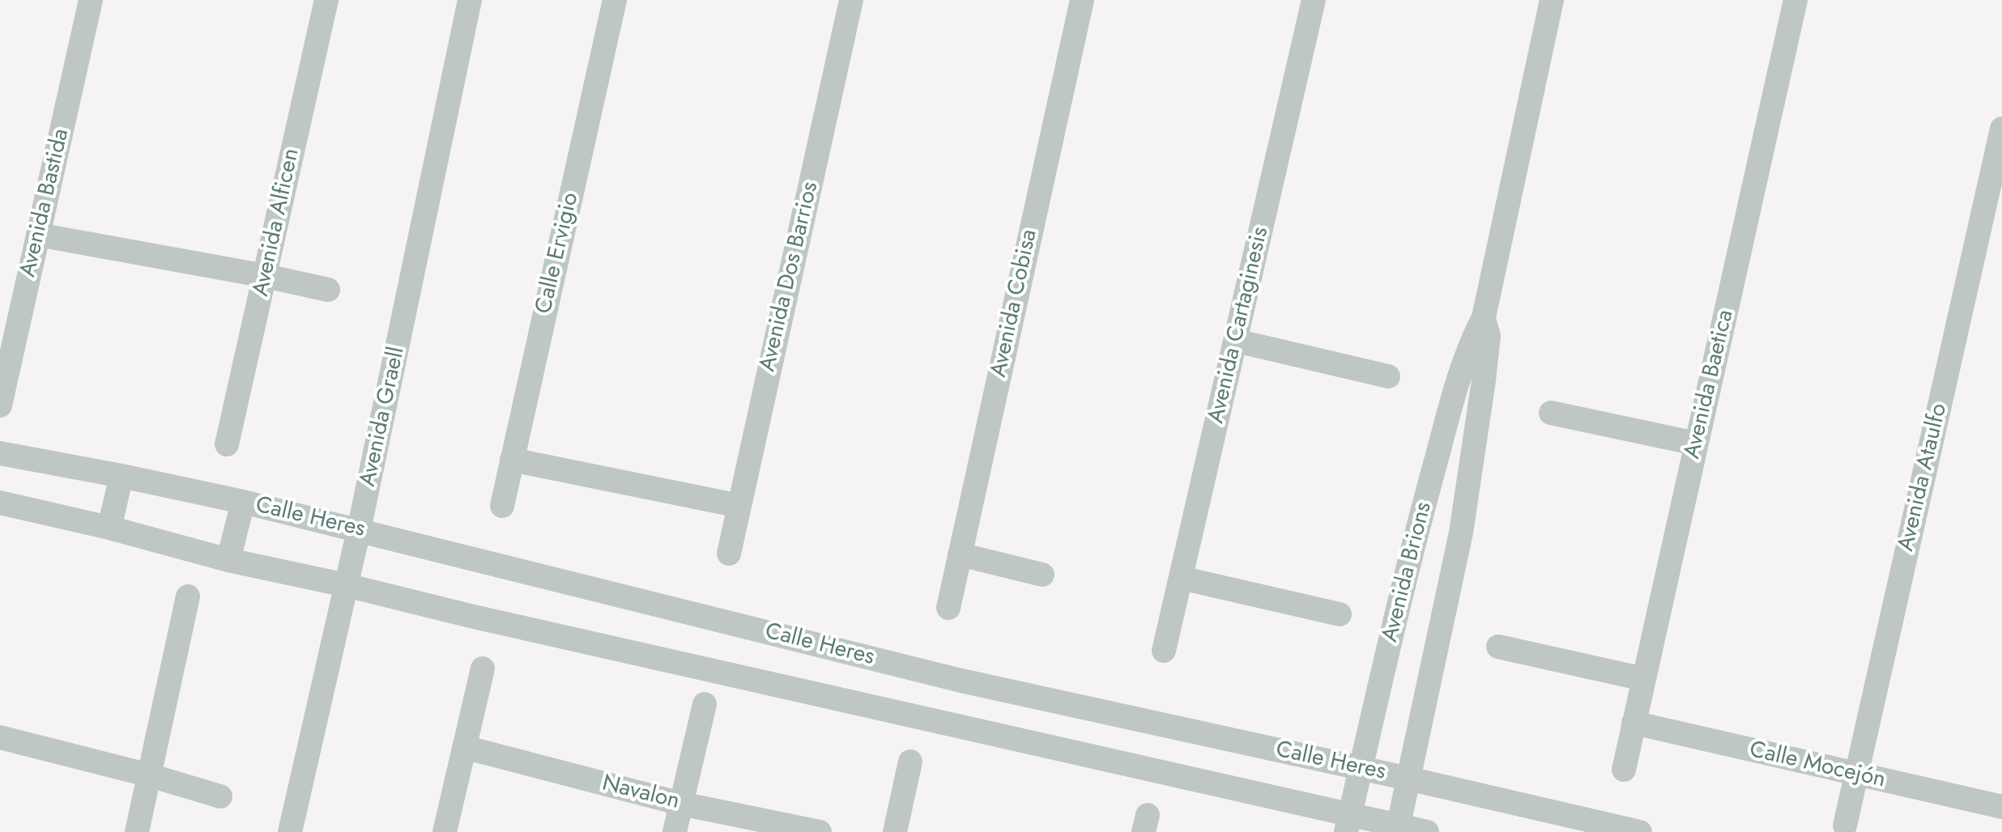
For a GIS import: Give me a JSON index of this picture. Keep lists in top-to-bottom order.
{
  "streets": {
    "street": [
      "Avenida Bastida",
      "Avenida Alficen",
      "Calle Ervigio",
      "Avenida Dos Barrios",
      "Avenida Cobisa",
      "Avenida Cartaginesis",
      "Avenida Baetica",
      "Avenida Graell",
      "Avenida Ataulfo",
      "Calle Heres",
      "Avenida Brions",
      "Calle Mocejón",
      "Navalon"
    ]
  },
  "crossings": [
    ["Avenida Baetica", "Calle Mocejón"],
    ["Avenida Graell", "Calle Heres"],
    ["Avenida Ataulfo", "Calle Mocejón"],
    ["Calle Heres", "Avenida Brions"]
  ]
}
